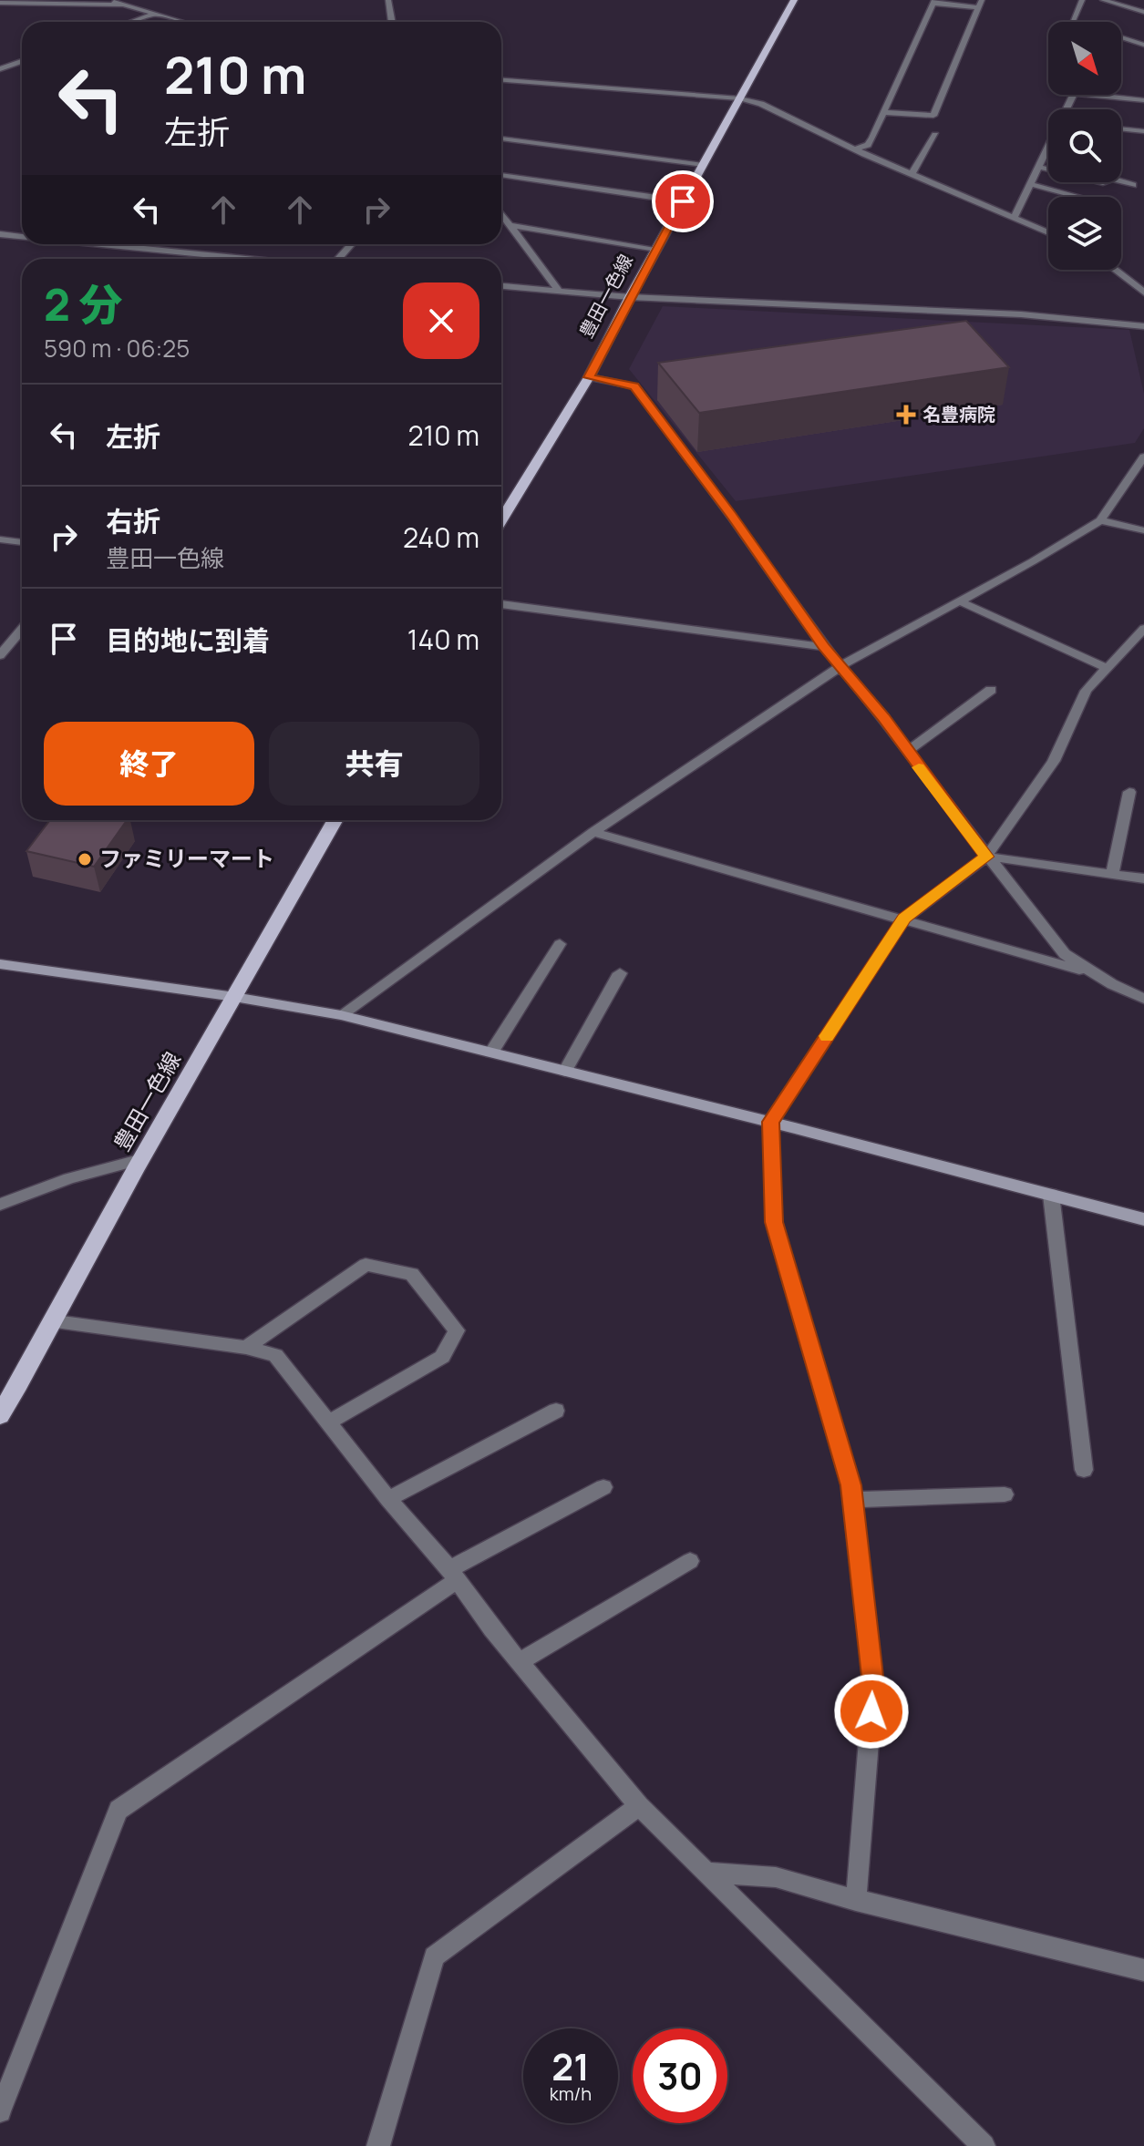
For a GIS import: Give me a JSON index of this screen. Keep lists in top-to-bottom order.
{
  "streets": {
    "main road": ["豊田一色線"]
  },
  "places": {
    "health": ["名豊病院"],
    "other": ["ファミリーマート"]
  },
  "north": "bottom right",
  "page": {
    "turn": ["210 m", "左折"],
    "heading": ["2 分", "590 m · 06:25"],
    "list": [
      {
        "name": "左折",
        "value": "210 m"
      },
      {
        "name": "右折",
        "note": "豊田一色線",
        "value": "240 m"
      },
      {
        "name": "目的地に到着",
        "value": "140 m"
      }
    ],
    "buttons": ["終了", "共有"],
    "speed": "21 km/h",
    "limit": "30"
  }
}
